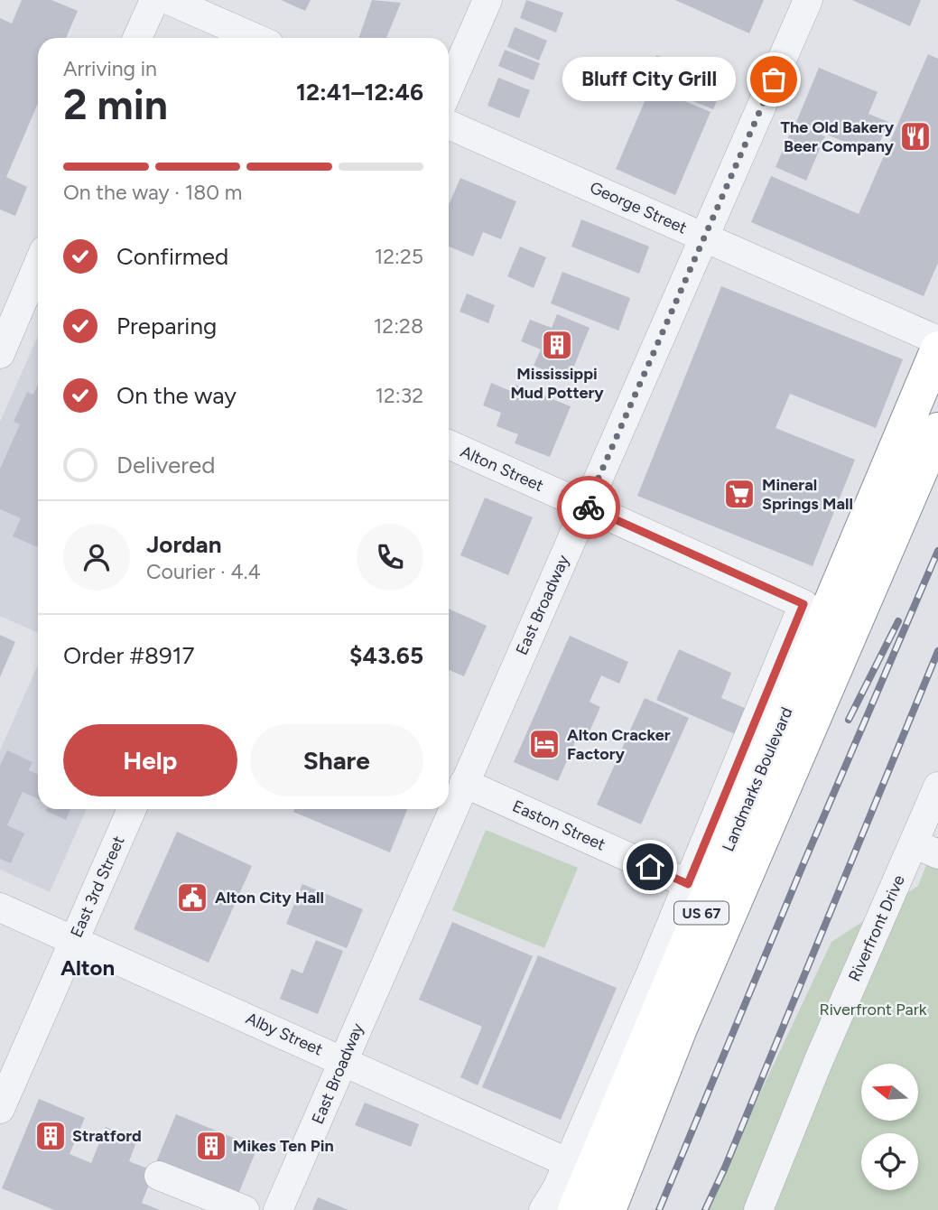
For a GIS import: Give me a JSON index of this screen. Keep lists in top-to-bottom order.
{
  "streets": {
    "highway": ["Landmarks Boulevard", "US 67"],
    "street": [
      "George Street",
      "Alton Street",
      "East Broadway",
      "Easton Street",
      "East 3rd Street",
      "Riverfront Drive",
      "Alby Street"
    ]
  },
  "crossings": [
    ["George Street", "East Broadway"],
    ["Alton Street", "East Broadway"],
    ["Alton Street", "Easton Street"],
    ["East Broadway", "Easton Street"],
    ["East Broadway", "Alby Street"],
    ["East 3rd Street", "Alby Street"]
  ],
  "districts": ["Alton"],
  "parks": ["Riverfront Park"],
  "places": {
    "other": ["Bluff City Grill"],
    "restaurant": ["The Old Bakery Beer Company"],
    "building": ["Mississippi Mud Pottery", "Stratford", "Mikes Ten Pin"],
    "supermarket": ["Mineral Springs Mall"],
    "hotel": ["Alton Cracker Factory"],
    "public building": ["Alton City Hall"]
  },
  "north": "left",
  "page": {
    "heading": ["2 min", "Arriving in", "12:41–12:46"],
    "panel": [
      "Jordan",
      "Courier · 4.4",
      "Order #8917",
      "$43.65"
    ],
    "bubble": "Bluff City Grill",
    "bar": "On the way · 180 m",
    "list": [
      ["Confirmed", "12:25"],
      ["Preparing", "12:28"],
      ["On the way", "12:32"],
      "Delivered"
    ],
    "buttons": ["Help", "Share"]
  }
}
